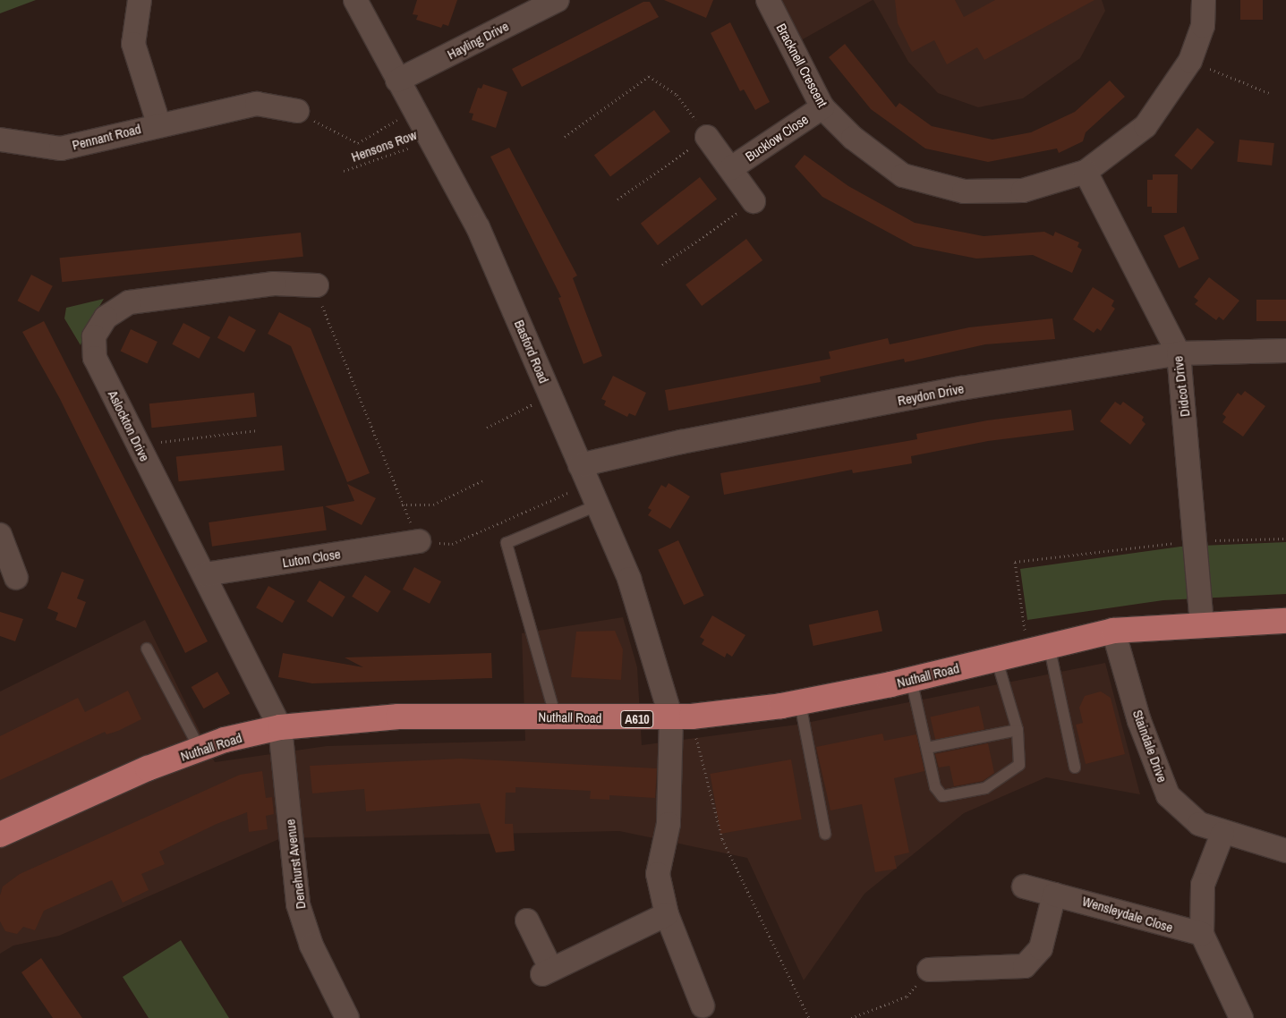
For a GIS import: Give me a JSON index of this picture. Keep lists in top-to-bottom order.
{
  "streets": {
    "highway": ["Nuthall Road", "A610"],
    "street": [
      "Hayling Drive",
      "Bracknell Crescent",
      "Pennant Road",
      "Bucklow Close",
      "Basford Road",
      "Didcot Drive",
      "Reydon Drive",
      "Aslockton Drive",
      "Luton Close",
      "Staindale Drive",
      "Denehurst Avenue",
      "Wensleydale Close"
    ],
    "path": ["Hensons Row"]
  },
  "crossings": [
    ["Hayling Drive", "Basford Road"],
    ["Bracknell Crescent", "Bucklow Close"],
    ["Bracknell Crescent", "Didcot Drive"],
    ["Hensons Row", "Basford Road"],
    ["Basford Road", "Reydon Drive"],
    ["Basford Road", "Nuthall Road"],
    ["Didcot Drive", "Reydon Drive"],
    ["Didcot Drive", "Nuthall Road"],
    ["Aslockton Drive", "Luton Close"],
    ["Aslockton Drive", "Nuthall Road"],
    ["Aslockton Drive", "Denehurst Avenue"],
    ["Nuthall Road", "Staindale Drive"],
    ["Nuthall Road", "Denehurst Avenue"]
  ]
}
